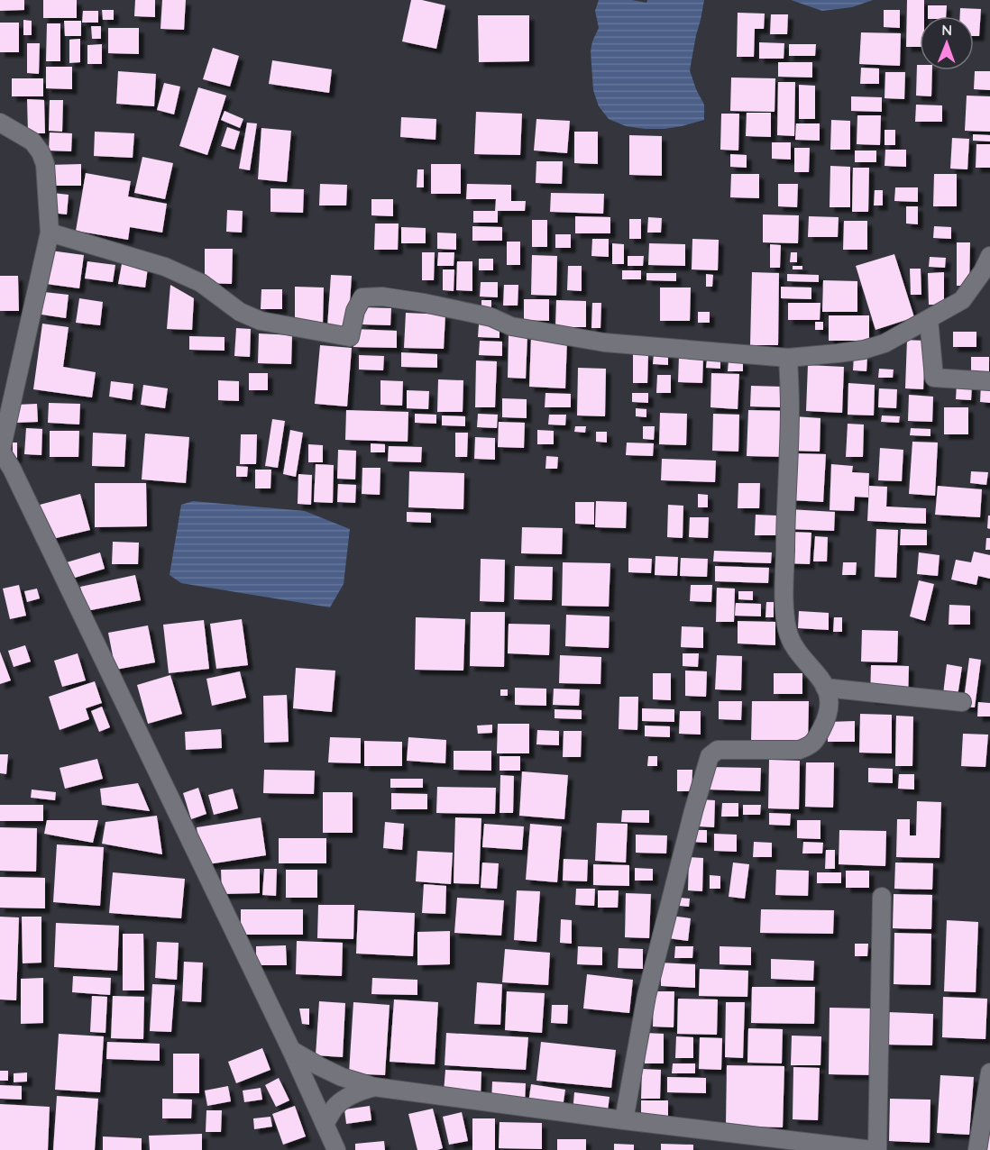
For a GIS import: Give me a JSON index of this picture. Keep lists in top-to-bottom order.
{
  "north": "top"
}
